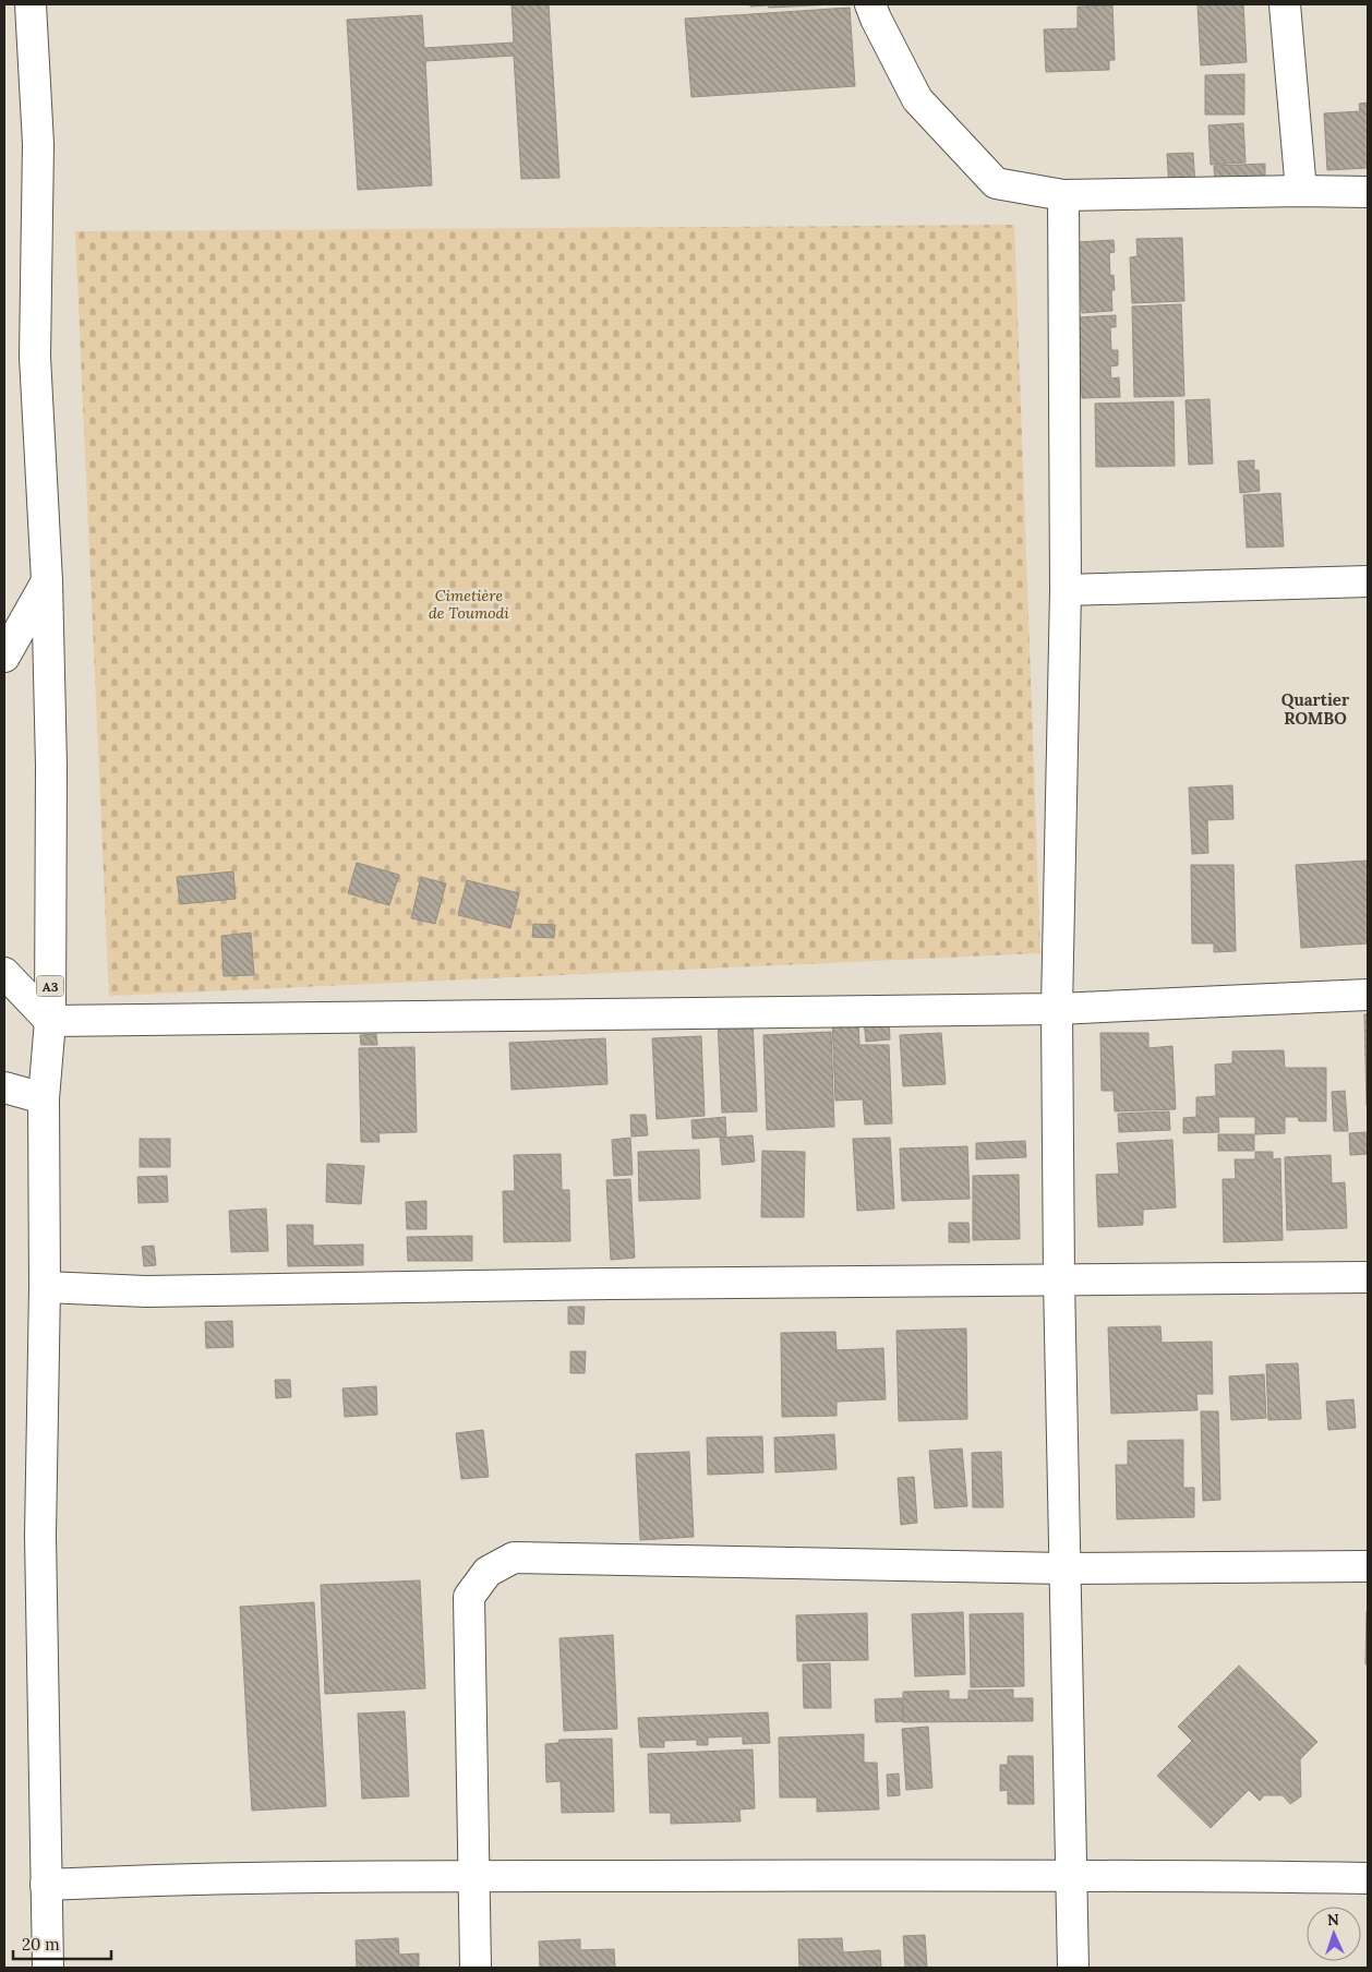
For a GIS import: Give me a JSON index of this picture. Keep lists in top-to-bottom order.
{
  "streets": {
    "street": ["A3"]
  },
  "districts": ["Quartier ROMBO"],
  "parks": ["Cimetière de Toumodi"],
  "scale_bar": "20 m",
  "north": "top"
}
